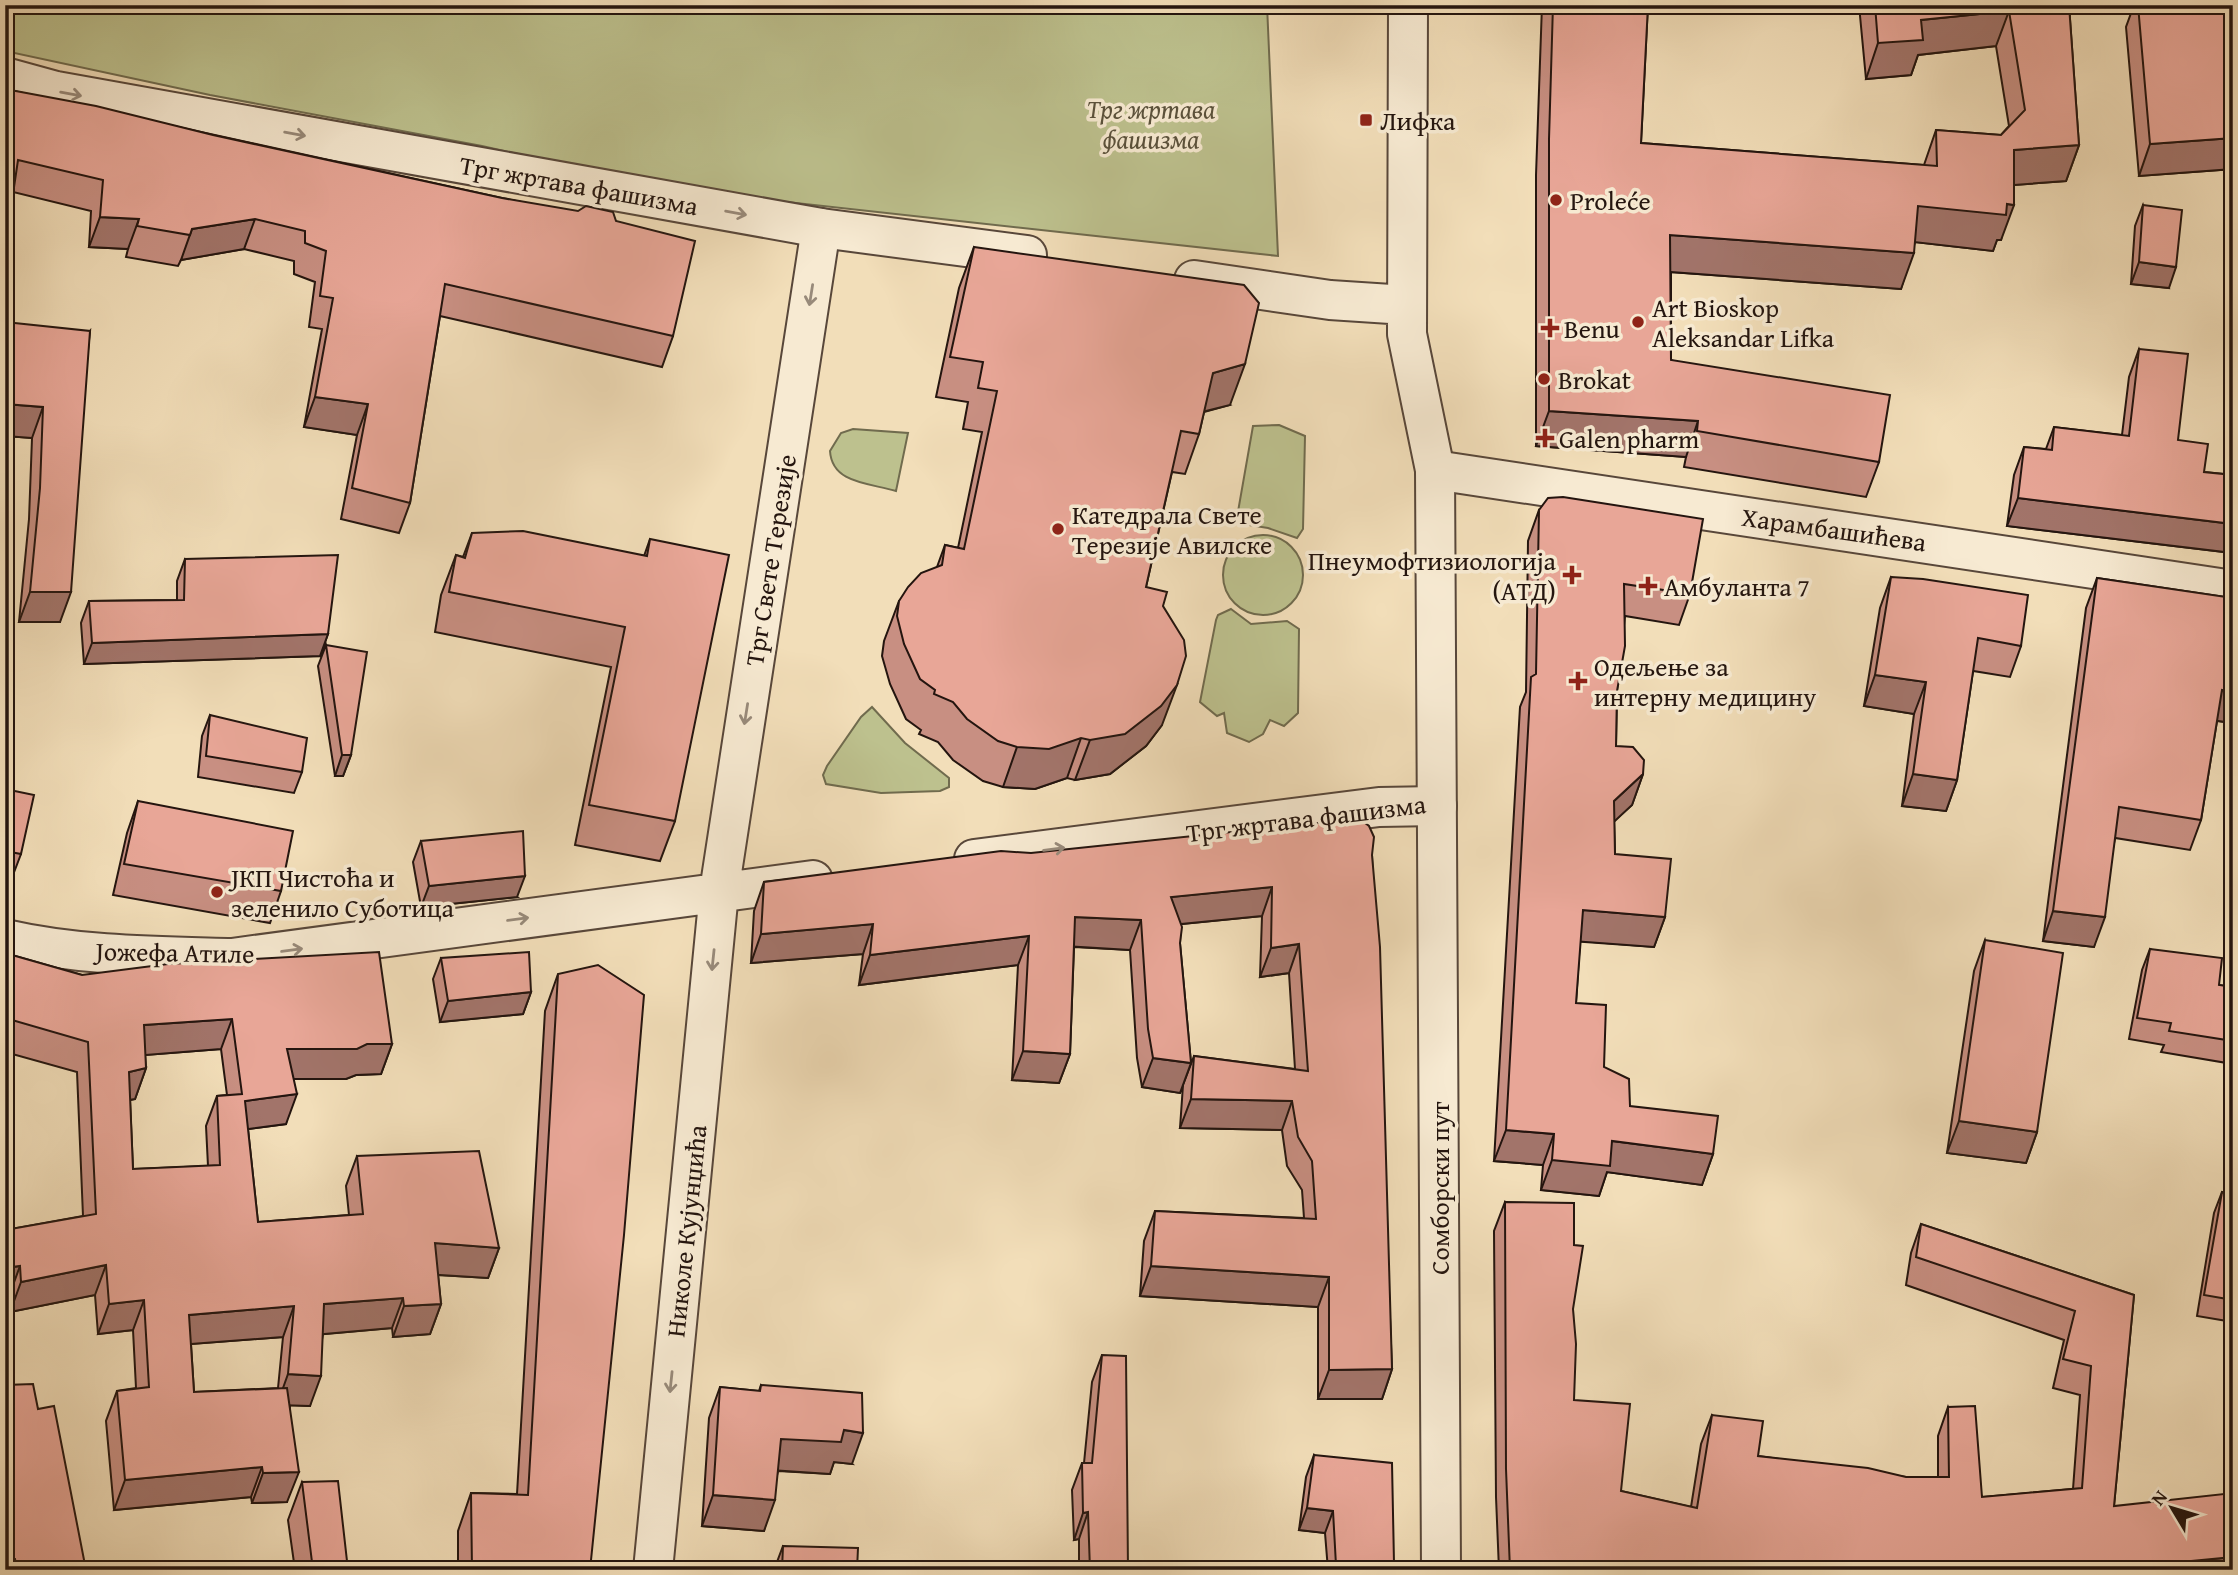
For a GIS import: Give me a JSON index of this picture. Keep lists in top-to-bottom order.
{
  "streets": {
    "street": [
      "Трг жртава фашизма",
      "Харамбашићева",
      "Трг Свете Терезије",
      "Јожефа Атиле",
      "Сомборски пут",
      "Николе Кујунџића"
    ]
  },
  "crossings": [
    ["Трг жртава фашизма", "Харамбашићева"],
    ["Трг жртава фашизма", "Трг Свете Терезије"],
    ["Трг жртава фашизма", "Сомборски пут"],
    ["Трг Свете Терезије", "Јожефа Атиле"],
    ["Трг Свете Терезије", "Николе Кујунџића"],
    ["Јожефа Атиле", "Николе Кујунџића"]
  ],
  "one_way": [
    "Трг жртава фашизма",
    "Трг Свете Терезије",
    "Јожефа Атиле",
    "Николе Кујунџића"
  ],
  "parks": ["Трг жртава фашизма"],
  "places": {
    "transit": ["Лифка"],
    "other": [
      "Proleće",
      "Art Bioskop Aleksandar Lifka",
      "Brokat",
      "Катедрала Свете Терезије Авилске",
      "ЈКП Чистоћа и зеленило Суботица"
    ],
    "health": [
      "Benu",
      "Galen pharm",
      "Пнеумофтизиологија (АТД)",
      "Амбуланта 7",
      "Одељење за интерну медицину"
    ]
  },
  "north": "top left"
}
